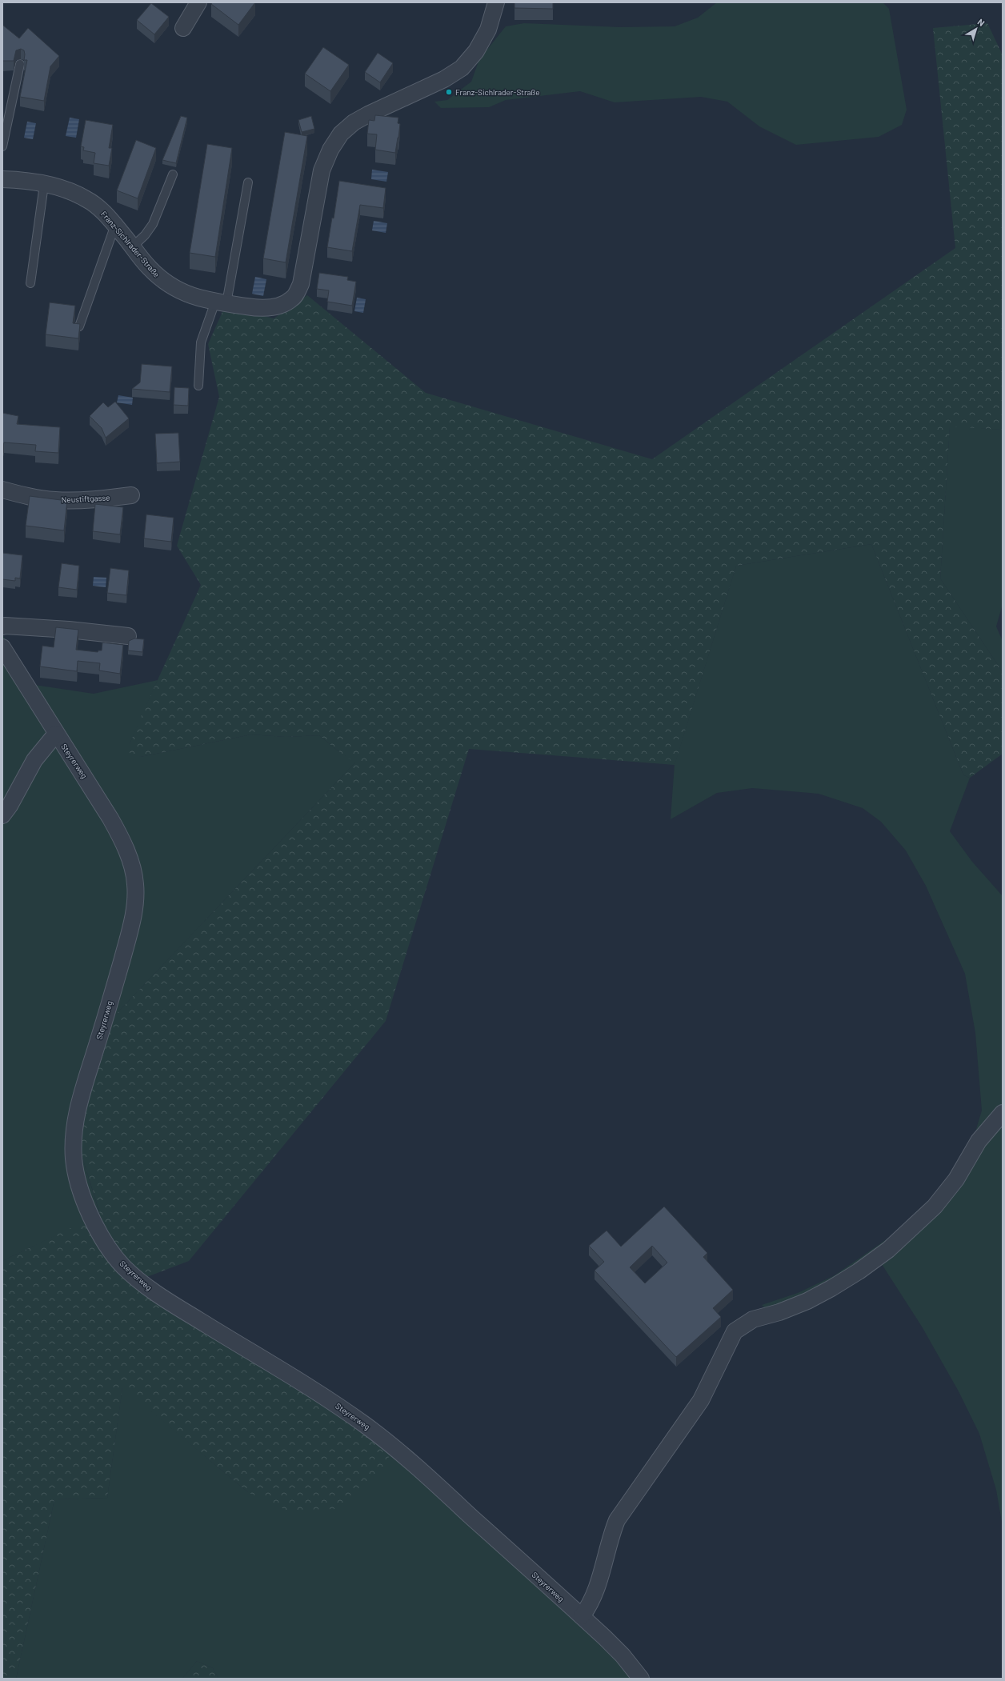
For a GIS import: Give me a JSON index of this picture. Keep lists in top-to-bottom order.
{
  "streets": {
    "street": ["Franz-Sichlrader-Straße", "Neustiftgasse", "Steyrerweg"]
  },
  "places": ["Franz-Sichlrader-Straße"],
  "north": "top right"
}
